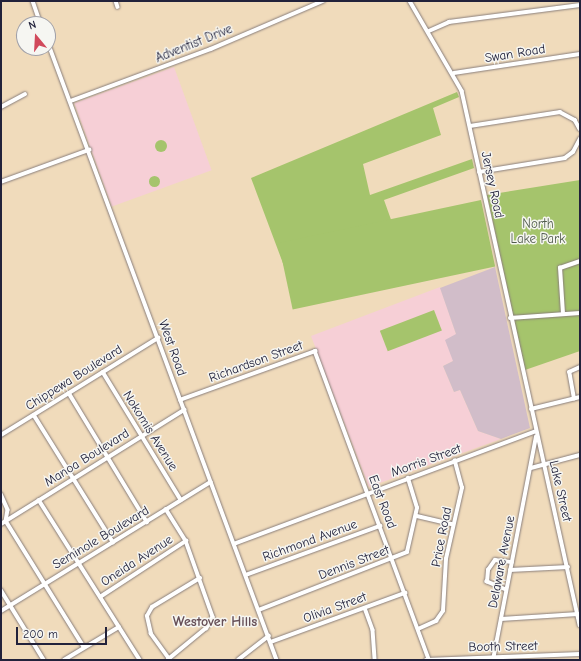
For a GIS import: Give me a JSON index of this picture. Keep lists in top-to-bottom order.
{
  "streets": {
    "street": [
      "Adventist Drive",
      "Swan Road",
      "Jersey Road",
      "West Road",
      "Richardson Street",
      "Chippewa Boulevard",
      "Nokomis Avenue",
      "Manoa Boulevard",
      "Morris Street",
      "Lake Street",
      "East Road",
      "Price Road",
      "Seminole Boulevard",
      "Richmond Avenue",
      "Oneida Avenue",
      "Delaware Avenue",
      "Dennis Street",
      "Olivia Street",
      "Booth Street"
    ]
  },
  "crossings": [
    ["Adventist Drive", "West Road"],
    ["Swan Road", "Jersey Road"],
    ["Jersey Road", "Morris Street"],
    ["Jersey Road", "Lake Street"],
    ["West Road", "Richardson Street"],
    ["West Road", "Chippewa Boulevard"],
    ["West Road", "Manoa Boulevard"],
    ["West Road", "Morris Street"],
    ["West Road", "Seminole Boulevard"],
    ["West Road", "Richmond Avenue"],
    ["West Road", "Dennis Street"],
    ["West Road", "Olivia Street"],
    ["Richardson Street", "East Road"],
    ["Chippewa Boulevard", "Nokomis Avenue"],
    ["Nokomis Avenue", "Manoa Boulevard"],
    ["Nokomis Avenue", "Seminole Boulevard"],
    ["Morris Street", "Lake Street"],
    ["Morris Street", "East Road"],
    ["Morris Street", "Price Road"],
    ["Morris Street", "Dennis Street"],
    ["Lake Street", "Delaware Avenue"],
    ["East Road", "Price Road"],
    ["East Road", "Richmond Avenue"],
    ["East Road", "Dennis Street"],
    ["East Road", "Olivia Street"],
    ["East Road", "Booth Street"],
    ["Delaware Avenue", "Booth Street"]
  ],
  "districts": ["Westover Hills"],
  "parks": ["North Lake Park"],
  "scale_bar": "200 m",
  "north": "top"
}
